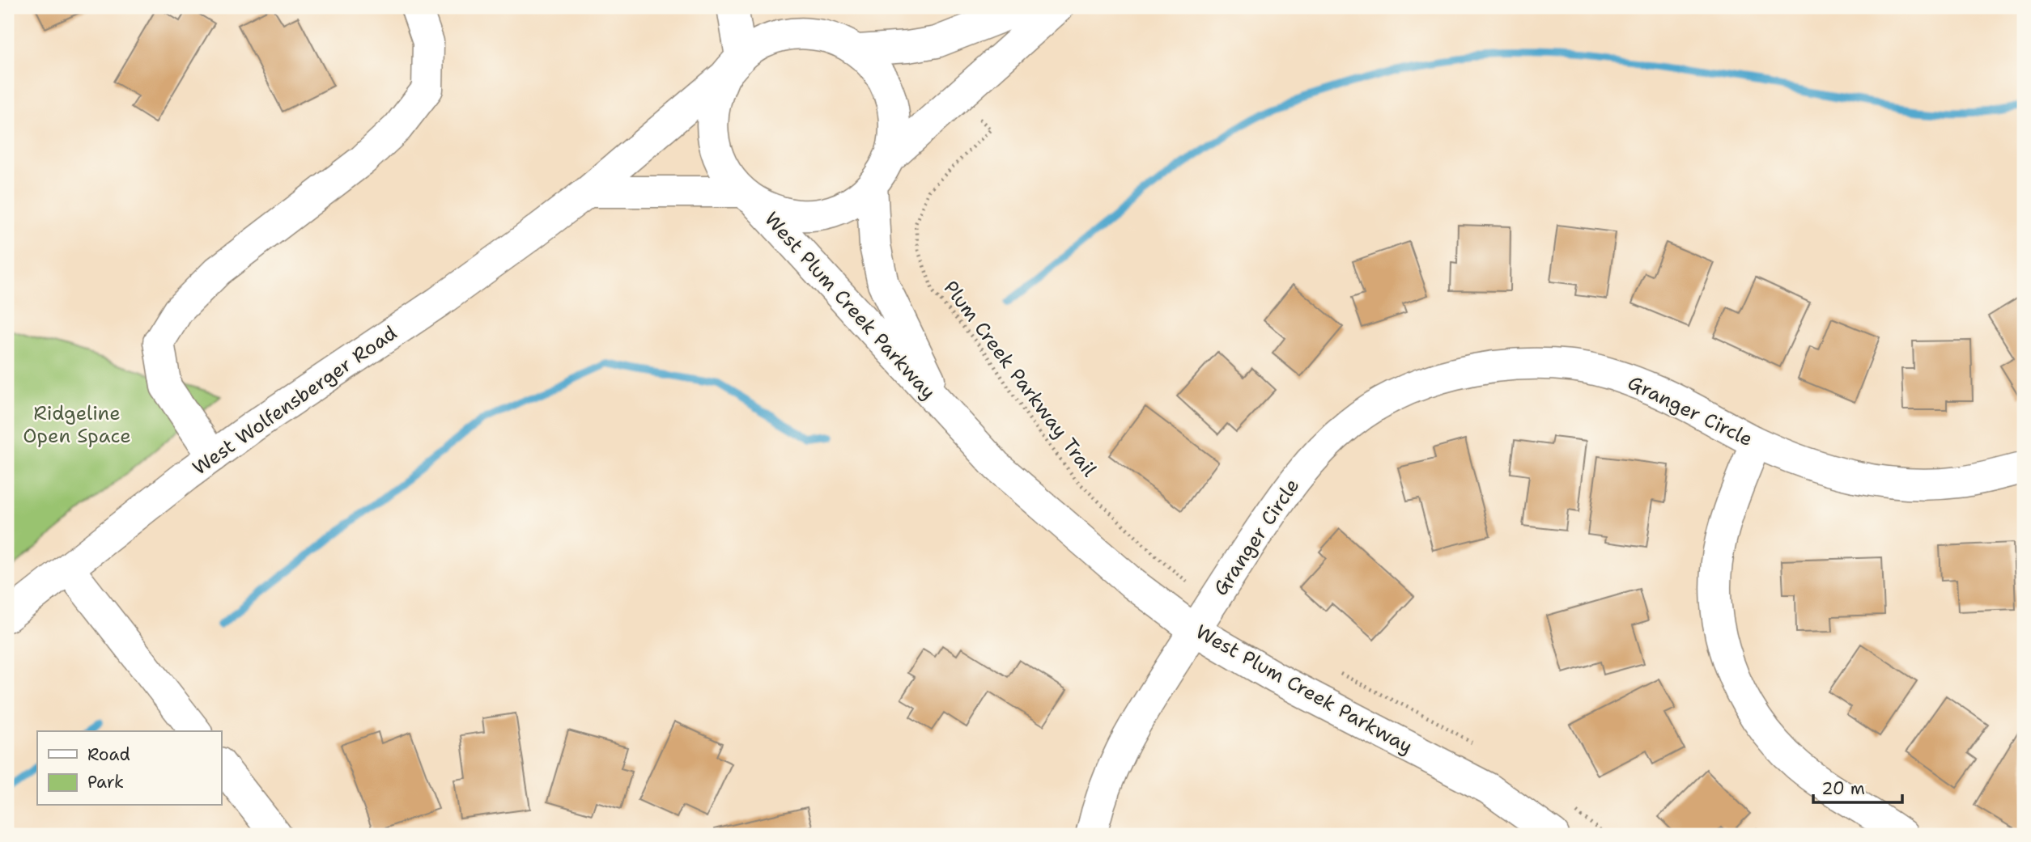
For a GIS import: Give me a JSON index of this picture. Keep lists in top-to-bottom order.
{
  "streets": {
    "main road": ["West Plum Creek Parkway", "West Wolfensberger Road", "Granger Circle"],
    "path": ["Plum Creek Parkway Trail"]
  },
  "crossings": [
    ["West Plum Creek Parkway", "West Wolfensberger Road"],
    ["West Plum Creek Parkway", "Granger Circle"],
    ["Plum Creek Parkway Trail", "Granger Circle"]
  ],
  "parks": ["Ridgeline Open Space"],
  "legend": ["Road", "Park"],
  "scale_bar": "20 m"
}
